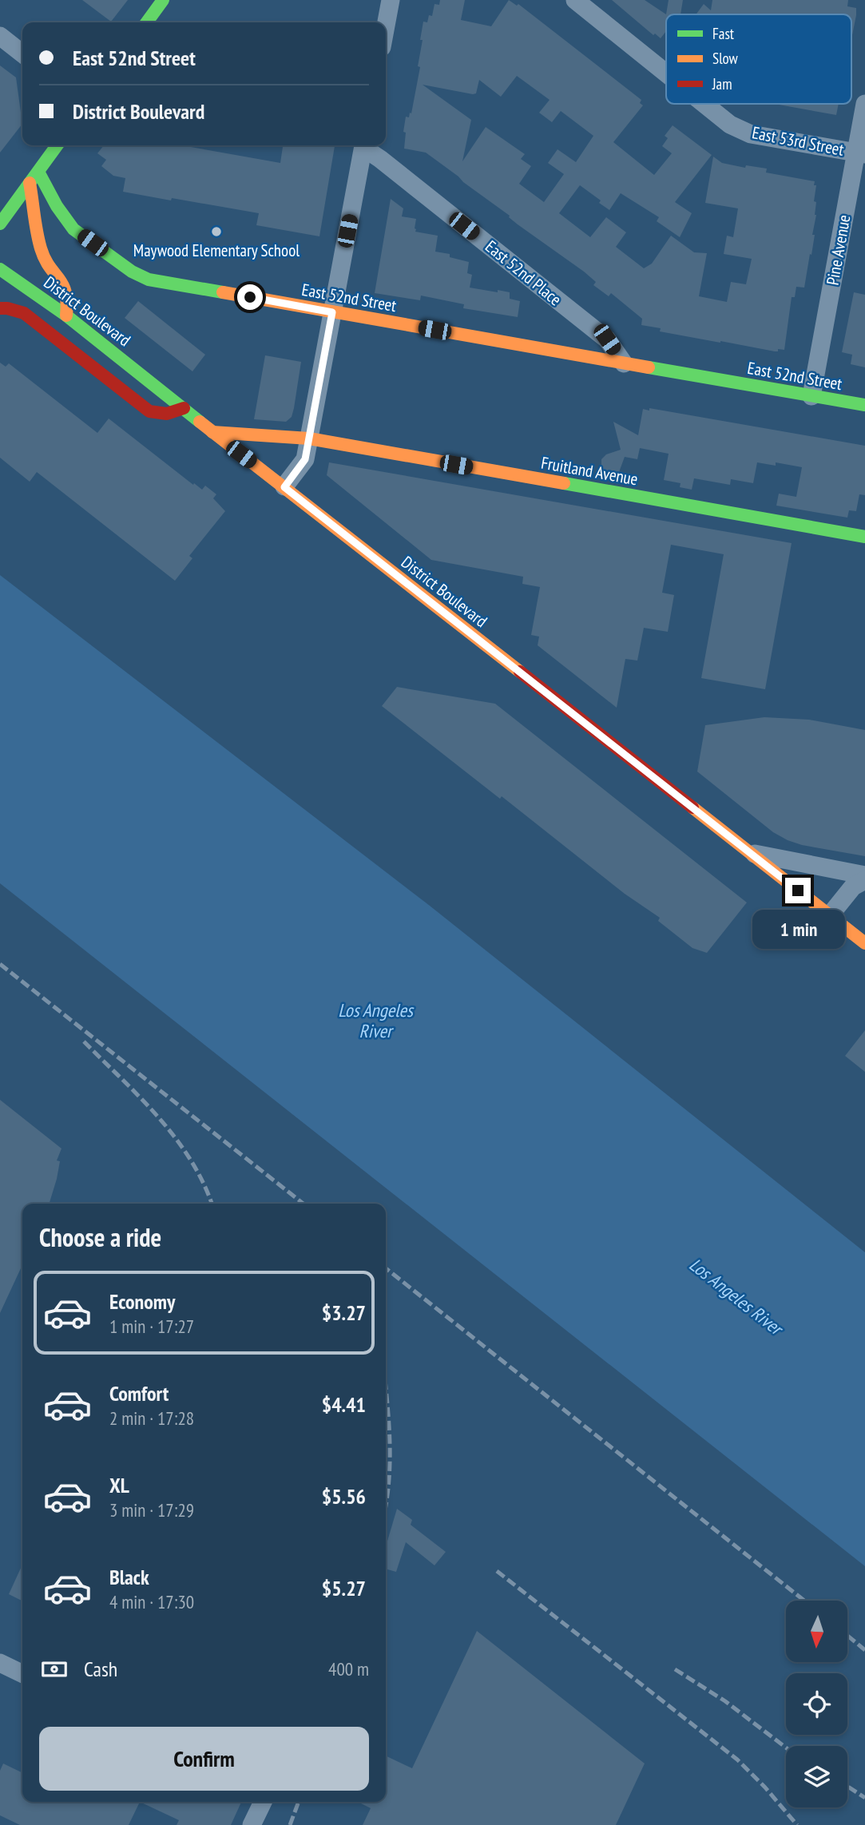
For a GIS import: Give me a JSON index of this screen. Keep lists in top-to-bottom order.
{
  "streets": {
    "main road": ["East 52nd Street", "District Boulevard", "Fruitland Avenue"],
    "street": ["East 53rd Street", "Pine Avenue", "East 52nd Place"]
  },
  "crossings": [
    ["East 53rd Street", "Pine Avenue"],
    ["Pine Avenue", "East 52nd Street"],
    ["East 52nd Place", "East 52nd Street"],
    ["District Boulevard", "Fruitland Avenue"]
  ],
  "water": ["Los Angeles River"],
  "places": ["Maywood Elementary School"],
  "legend": ["Fast", "Slow", "Jam"],
  "north": "bottom",
  "page": {
    "banner": ["East 52nd Street", "District Boulevard"],
    "bubble": "1 min",
    "heading": "Choose a ride",
    "list": [
      {
        "name": "Economy",
        "note": "1 min · 17:27",
        "value": "$3.27"
      },
      {
        "name": "Comfort",
        "note": "2 min · 17:28",
        "value": "$4.41"
      },
      {
        "name": "XL",
        "note": "3 min · 17:29",
        "value": "$5.56"
      },
      {
        "name": "Black",
        "note": "4 min · 17:30",
        "value": "$5.27"
      }
    ],
    "pay": ["Cash", "400 m"],
    "buttons": "Confirm"
  }
}
